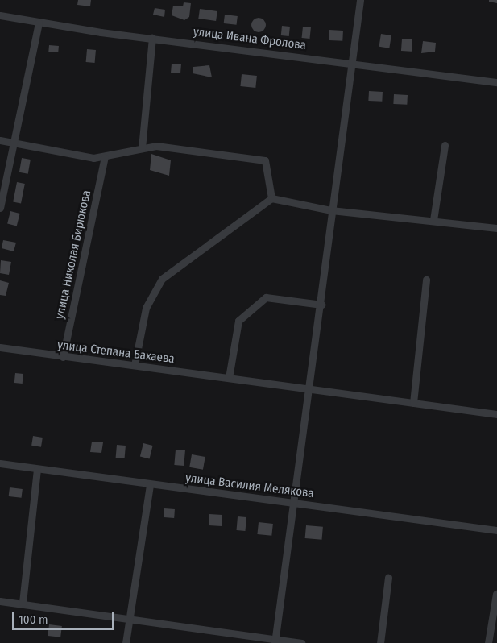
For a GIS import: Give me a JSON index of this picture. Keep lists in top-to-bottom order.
{
  "streets": {
    "street": [
      "улица Ивана Фролова",
      "улица Николая Бирюкова",
      "улица Степана Бахаева",
      "улица Василия Мелякова"
    ]
  },
  "crossings": [
    ["улица Николая Бирюкова", "улица Степана Бахаева"]
  ],
  "scale_bar": "100 m"
}
